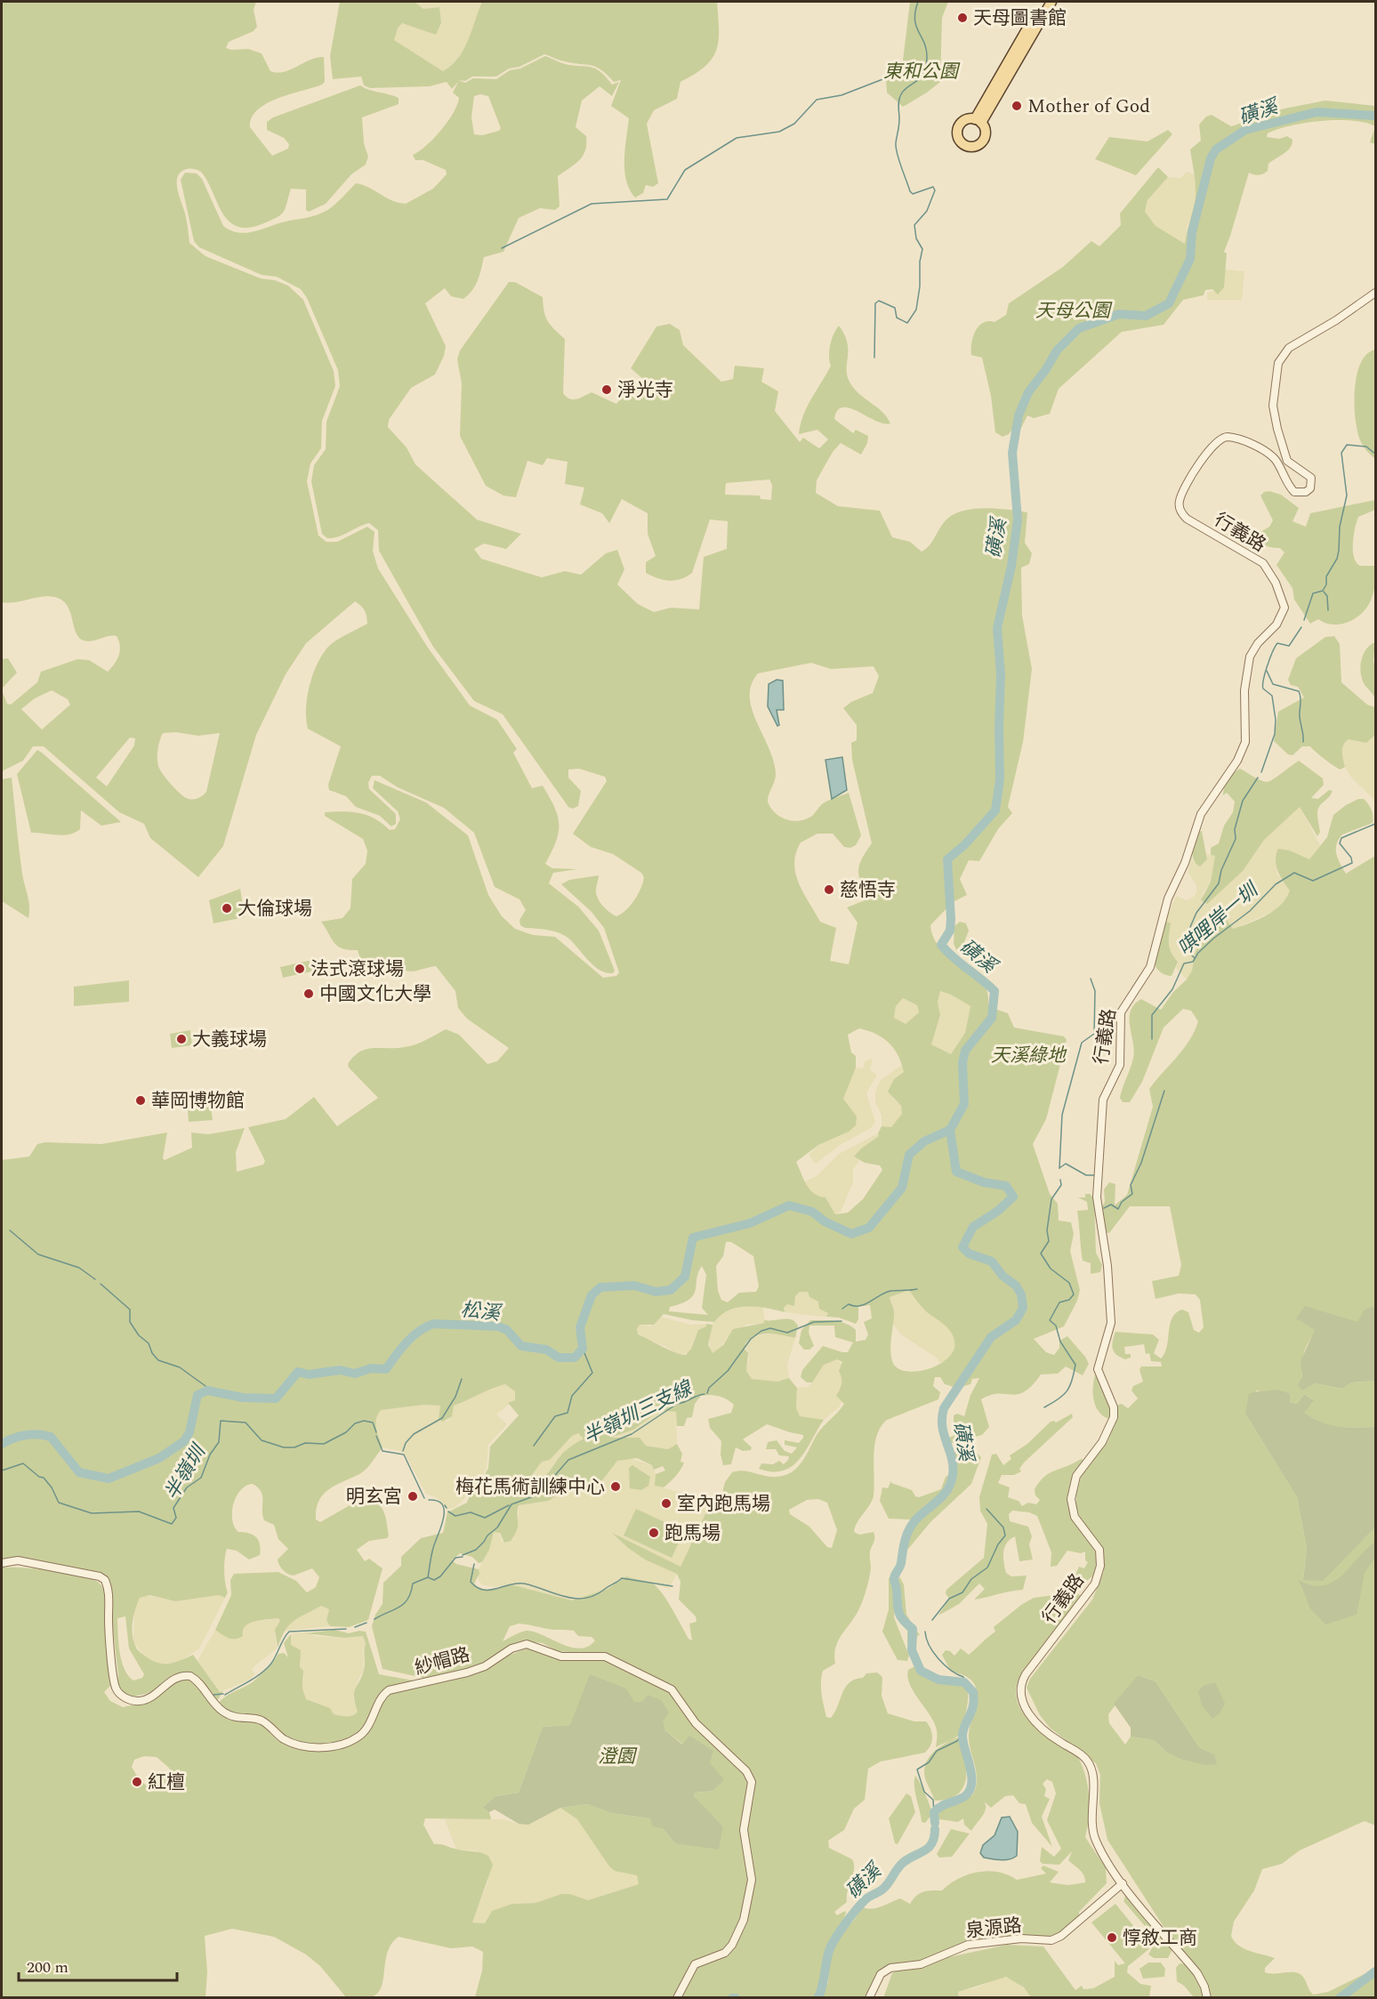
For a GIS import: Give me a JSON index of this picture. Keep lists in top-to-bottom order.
{
  "streets": {
    "street": ["行義路", "紗帽路", "泉源路"]
  },
  "crossings": [
    ["行義路", "泉源路"]
  ],
  "water": [
    "磺溪",
    "唭哩岸一圳",
    "松溪",
    "半嶺圳三支線",
    "半嶺圳"
  ],
  "parks": [
    "東和公園",
    "天母公園",
    "天溪綠地",
    "澄園"
  ],
  "places": [
    "天母圖書館",
    "Mother of God",
    "淨光寺",
    "慈悟寺",
    "大倫球場",
    "法式滾球場",
    "中國文化大學",
    "大義球場",
    "華岡博物館",
    "梅花馬術訓練中心",
    "明玄宮",
    "室內跑馬場",
    "跑馬場",
    "紅檀",
    "惇敘工商"
  ],
  "scale_bar": "200 m"
}
